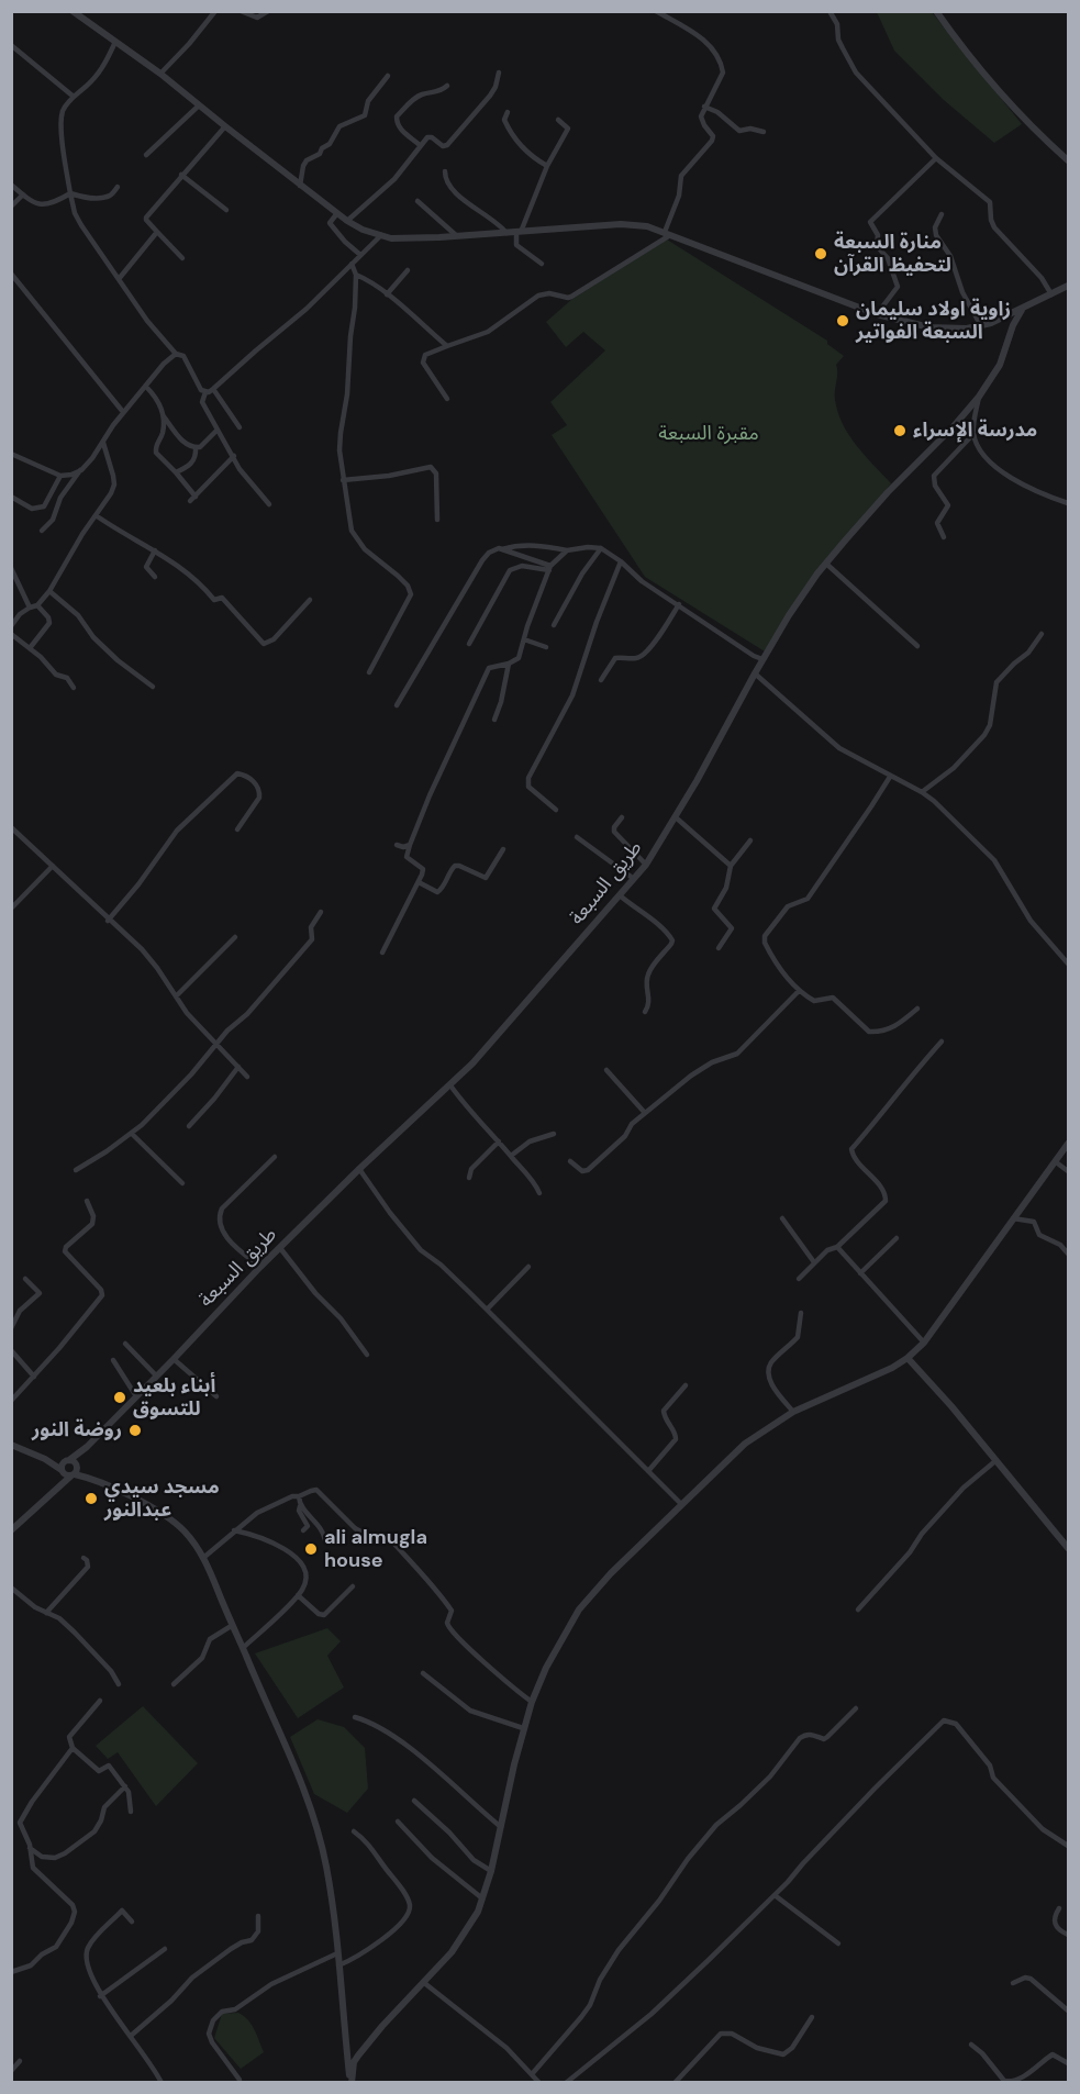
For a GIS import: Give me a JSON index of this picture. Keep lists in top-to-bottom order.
{
  "streets": {
    "street": ["طريق السبعة"]
  },
  "parks": ["مقبرة السبعة"],
  "places": [
    "منارة السبعة لتحفيظ القرآن",
    "زاوية اولاد سليمان السبعة الفواتير",
    "مدرسة الإسراء",
    "أبناء بلعيد للتسوق",
    "روضة النور",
    "مسجد سيدي عبدالنور",
    "ali almugla house"
  ]
}
